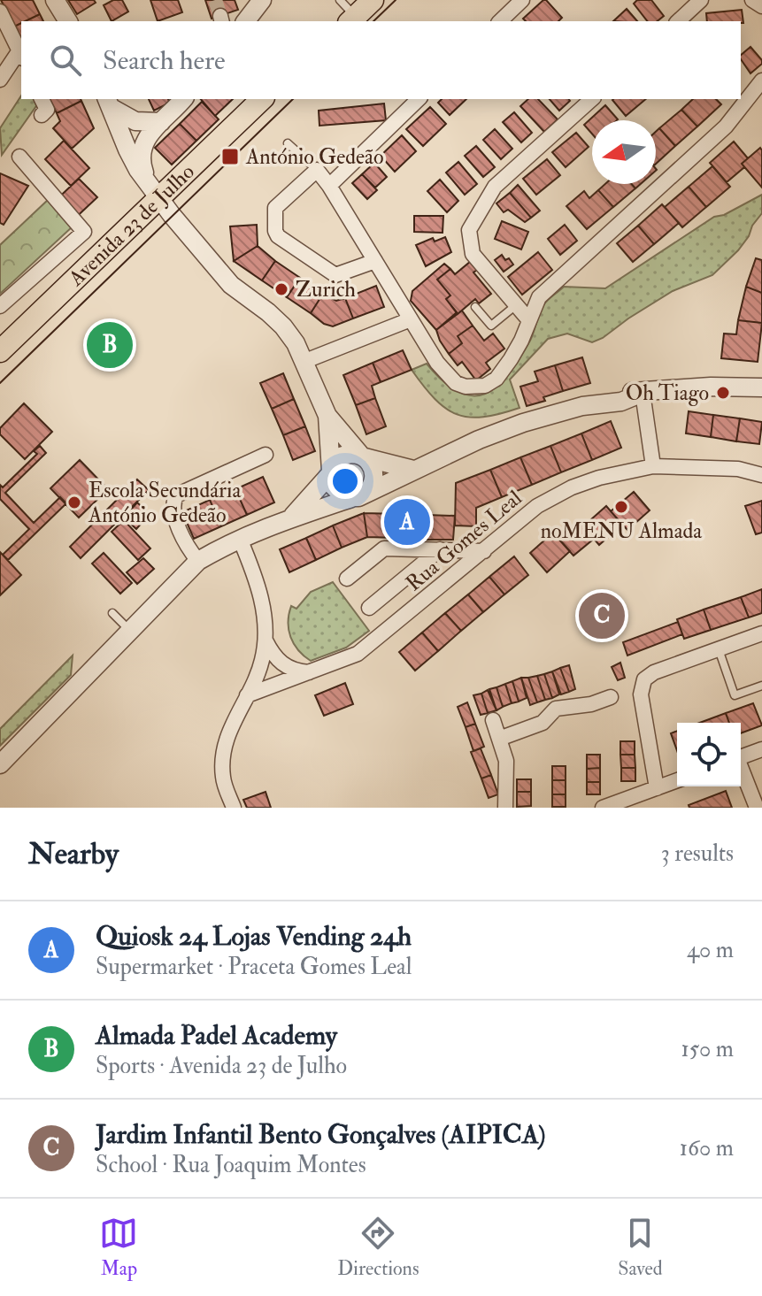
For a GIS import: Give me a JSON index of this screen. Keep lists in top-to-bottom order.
{
  "streets": {
    "main road": ["Avenida 23 de Julho"],
    "street": ["Rua Gomes Leal"]
  },
  "places": {
    "transit": ["António Gedeão"],
    "other": [
      "Zurich",
      "Oh Tiago",
      "Escola Secundária António Gedeão",
      "noMENU Almada"
    ]
  },
  "north": "left",
  "page": {
    "search": "Search here",
    "pins": ["B", "A", "C"],
    "heading": ["Nearby", "3 results"],
    "list": [
      {
        "mark": "A",
        "name": "Quiosk 24 Lojas Vending 24h",
        "note": "Supermarket · Praceta Gomes Leal",
        "value": "40 m"
      },
      {
        "mark": "B",
        "name": "Almada Padel Academy",
        "note": "Sports · Avenida 23 de Julho",
        "value": "150 m"
      },
      {
        "mark": "C",
        "name": "Jardim Infantil Bento Gonçalves (AIPICA)",
        "note": "School · Rua Joaquim Montes",
        "value": "160 m"
      }
    ],
    "nav": ["Map", "Directions", "Saved"]
  }
}
